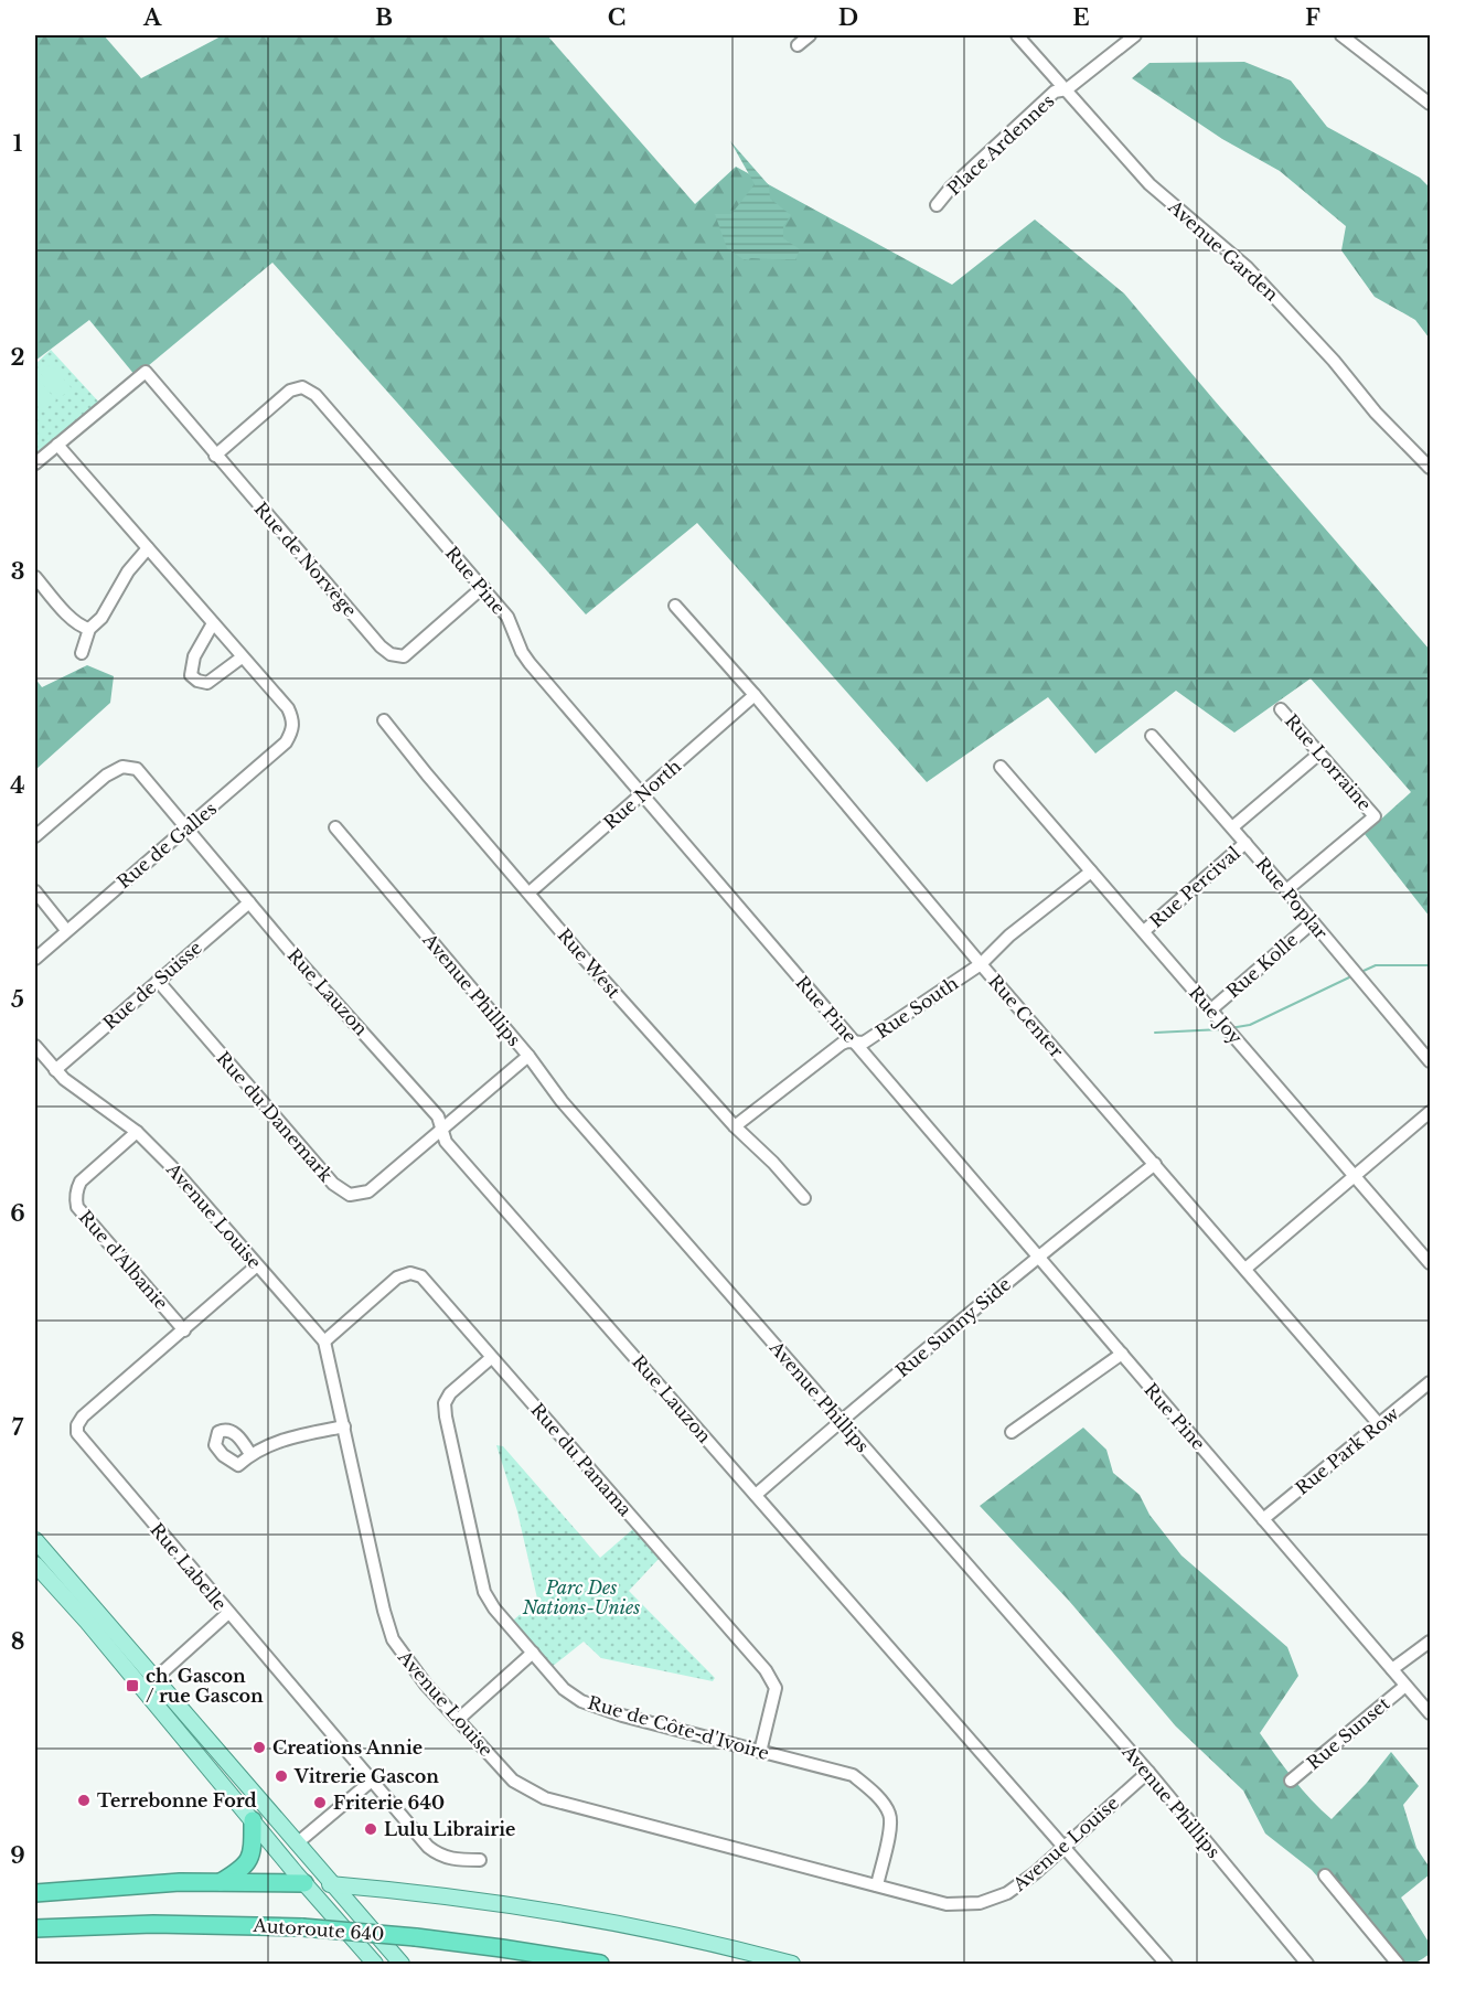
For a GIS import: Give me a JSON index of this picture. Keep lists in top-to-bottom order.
{
  "streets": {
    "highway": ["Autoroute 640"],
    "street": [
      "Place Ardennes",
      "Avenue Garden",
      "Rue de Norvège",
      "Rue Pine",
      "Rue Lorraine",
      "Rue North",
      "Rue de Galles",
      "Rue Percival",
      "Rue Poplar",
      "Rue West",
      "Rue Kolle",
      "Rue de Suisse",
      "Avenue Phillips",
      "Rue Lauzon",
      "Rue South",
      "Rue Joy",
      "Rue Center",
      "Rue du Danemark",
      "Avenue Louise",
      "Rue d'Albanie",
      "Rue Sunny Side",
      "Rue Park Row",
      "Rue du Panama",
      "Rue Labelle",
      "Rue de Côte-d'Ivoire",
      "Rue Sunset"
    ]
  },
  "crossings": [
    ["Place Ardennes", "Avenue Garden"],
    ["Rue de Norvège", "Rue Pine"],
    ["Rue Pine", "Rue North"],
    ["Rue Pine", "Rue South"],
    ["Rue Pine", "Rue Sunny Side"],
    ["Rue Pine", "Rue Park Row"],
    ["Rue Pine", "Rue Sunset"],
    ["Rue Lorraine", "Rue Percival"],
    ["Rue Lorraine", "Rue Poplar"],
    ["Rue North", "Rue West"],
    ["Rue North", "Rue Center"],
    ["Rue de Galles", "Rue Lauzon"],
    ["Rue Percival", "Rue Poplar"],
    ["Rue Percival", "Rue Joy"],
    ["Rue Poplar", "Rue Kolle"],
    ["Rue West", "Rue South"],
    ["Rue Kolle", "Rue Joy"],
    ["Rue de Suisse", "Rue Lauzon"],
    ["Rue de Suisse", "Rue du Danemark"],
    ["Rue de Suisse", "Avenue Louise"],
    ["Avenue Phillips", "Rue du Danemark"],
    ["Avenue Phillips", "Avenue Louise"],
    ["Avenue Phillips", "Rue Sunny Side"],
    ["Rue Lauzon", "Rue du Danemark"],
    ["Rue Lauzon", "Avenue Louise"],
    ["Rue Lauzon", "Rue Sunny Side"],
    ["Rue South", "Rue Joy"],
    ["Rue South", "Rue Center"],
    ["Rue Center", "Rue Sunny Side"],
    ["Rue Center", "Rue Park Row"],
    ["Avenue Louise", "Rue d'Albanie"],
    ["Avenue Louise", "Rue du Panama"],
    ["Avenue Louise", "Rue Labelle"],
    ["Avenue Louise", "Rue de Côte-d'Ivoire"],
    ["Rue d'Albanie", "Rue Labelle"],
    ["Rue du Panama", "Rue de Côte-d'Ivoire"]
  ],
  "parks": ["Parc Des Nations-Unies"],
  "places": {
    "transit": ["ch. Gascon / rue Gascon"],
    "other": [
      "Creations Annie",
      "Vitrerie Gascon",
      "Terrebonne Ford",
      "Friterie 640",
      "Lulu Librairie"
    ]
  },
  "grid": {
    "columns": [
      "A",
      "B",
      "C",
      "D",
      "E",
      "F"
    ],
    "rows": [
      "1",
      "2",
      "3",
      "4",
      "5",
      "6",
      "7",
      "8",
      "9"
    ]
  }
}
